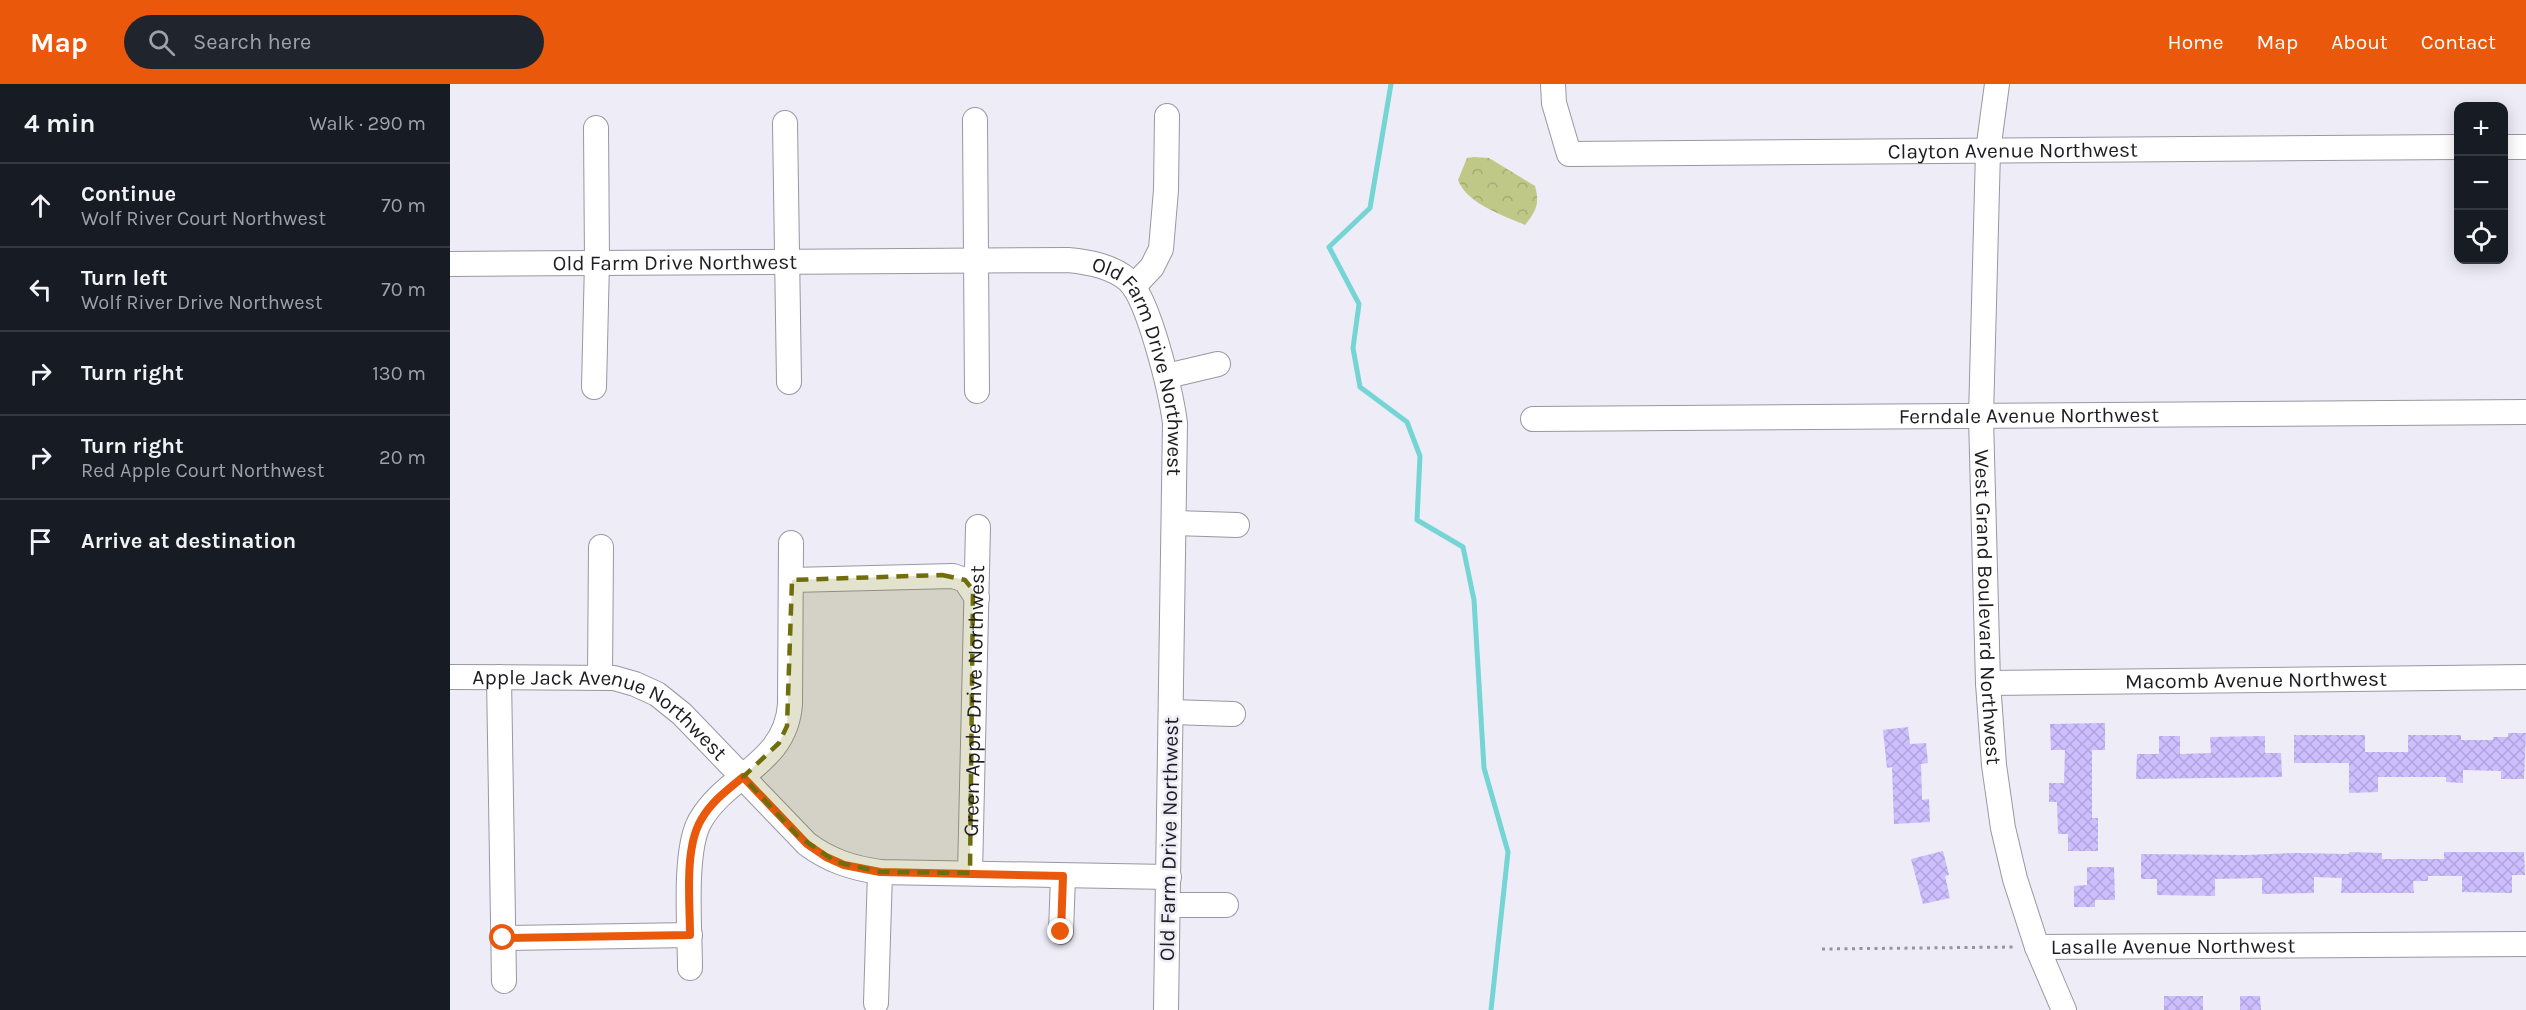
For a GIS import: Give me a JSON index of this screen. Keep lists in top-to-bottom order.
{
  "streets": {
    "street": [
      "Clayton Avenue Northwest",
      "Old Farm Drive Northwest",
      "Ferndale Avenue Northwest",
      "West Grand Boulevard Northwest",
      "Macomb Avenue Northwest",
      "Green Apple Drive Northwest",
      "Apple Jack Avenue Northwest",
      "Lasalle Avenue Northwest"
    ]
  },
  "crossings": [
    ["Clayton Avenue Northwest", "West Grand Boulevard Northwest"],
    ["Old Farm Drive Northwest", "Apple Jack Avenue Northwest"],
    ["Ferndale Avenue Northwest", "West Grand Boulevard Northwest"],
    ["West Grand Boulevard Northwest", "Macomb Avenue Northwest"],
    ["West Grand Boulevard Northwest", "Lasalle Avenue Northwest"],
    ["Green Apple Drive Northwest", "Apple Jack Avenue Northwest"]
  ],
  "page": {
    "header": "Map",
    "search": "Search here",
    "nav": [
      "Home",
      "Map",
      "About",
      "Contact"
    ],
    "heading": ["4 min", "Walk · 290 m"],
    "map_buttons": ["+", "−"],
    "list": [
      ["Continue", "Wolf River Court Northwest", "70 m"],
      ["Turn left", "Wolf River Drive Northwest", "70 m"],
      ["Turn right", "130 m"],
      ["Turn right", "Red Apple Court Northwest", "20 m"],
      "Arrive at destination"
    ]
  }
}
